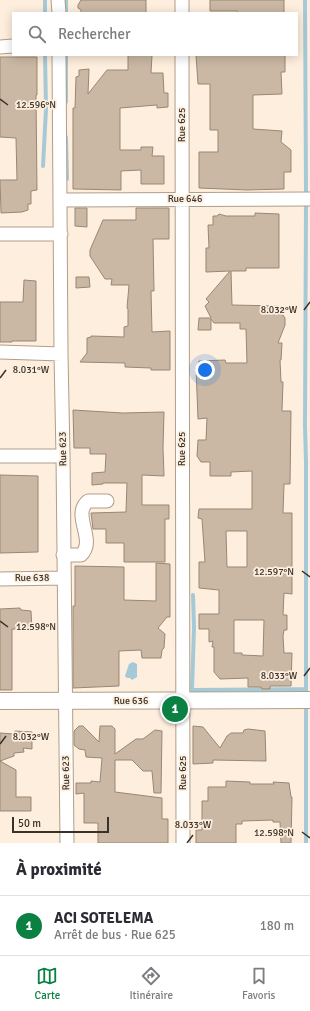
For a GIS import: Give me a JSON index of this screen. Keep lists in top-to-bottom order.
{
  "streets": {
    "street": [
      "Rue 625",
      "Rue 646",
      "Rue 623",
      "Rue 638",
      "Rue 636"
    ]
  },
  "crossings": [
    ["Rue 625", "Rue 646"],
    ["Rue 625", "Rue 636"],
    ["Rue 646", "Rue 623"],
    ["Rue 623", "Rue 638"],
    ["Rue 623", "Rue 636"]
  ],
  "scale_bar": "50 m",
  "page": {
    "search": "Rechercher",
    "pins": "1",
    "scale": "50 m",
    "heading": "À proximité",
    "list": [
      {
        "mark": "1",
        "name": "ACI SOTELEMA",
        "note": "Arrêt de bus · Rue 625",
        "value": "180 m"
      }
    ],
    "nav": ["Carte", "Itinéraire", "Favoris"]
  },
  "coordinates": [
    "12.596°N",
    "8.032°W",
    "8.031°W",
    "12.597°N",
    "12.598°N",
    "8.033°W"
  ]
}
